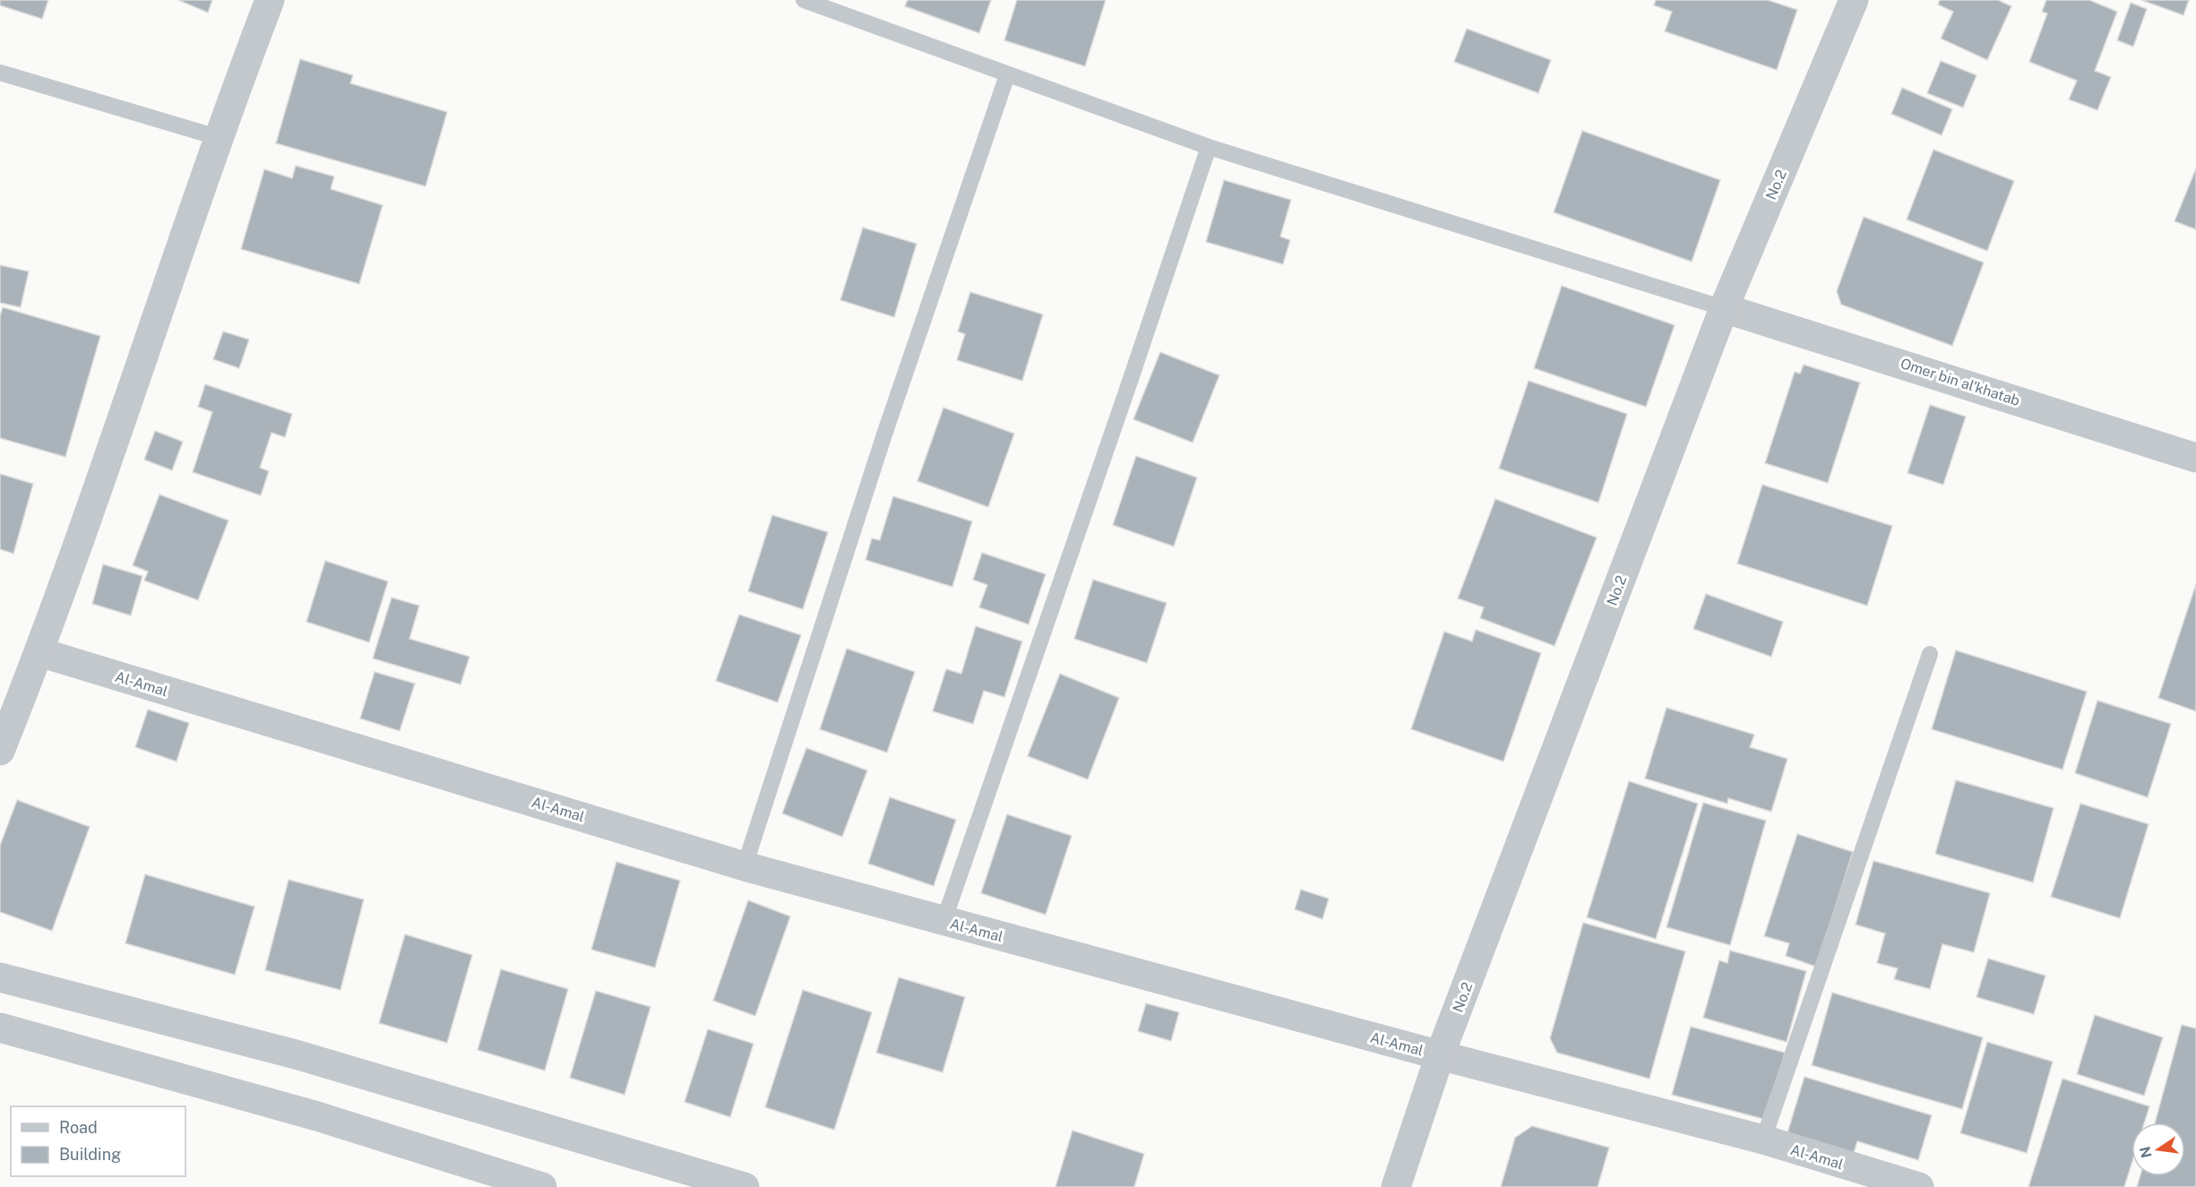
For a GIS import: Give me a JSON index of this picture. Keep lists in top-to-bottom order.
{
  "streets": {
    "street": ["No.2", "Omer bin al'khatab", "Al-Amal"]
  },
  "crossings": [
    ["No.2", "Omer bin al'khatab"],
    ["No.2", "Al-Amal"]
  ],
  "legend": ["Road", "Building"],
  "north": "left"
}
